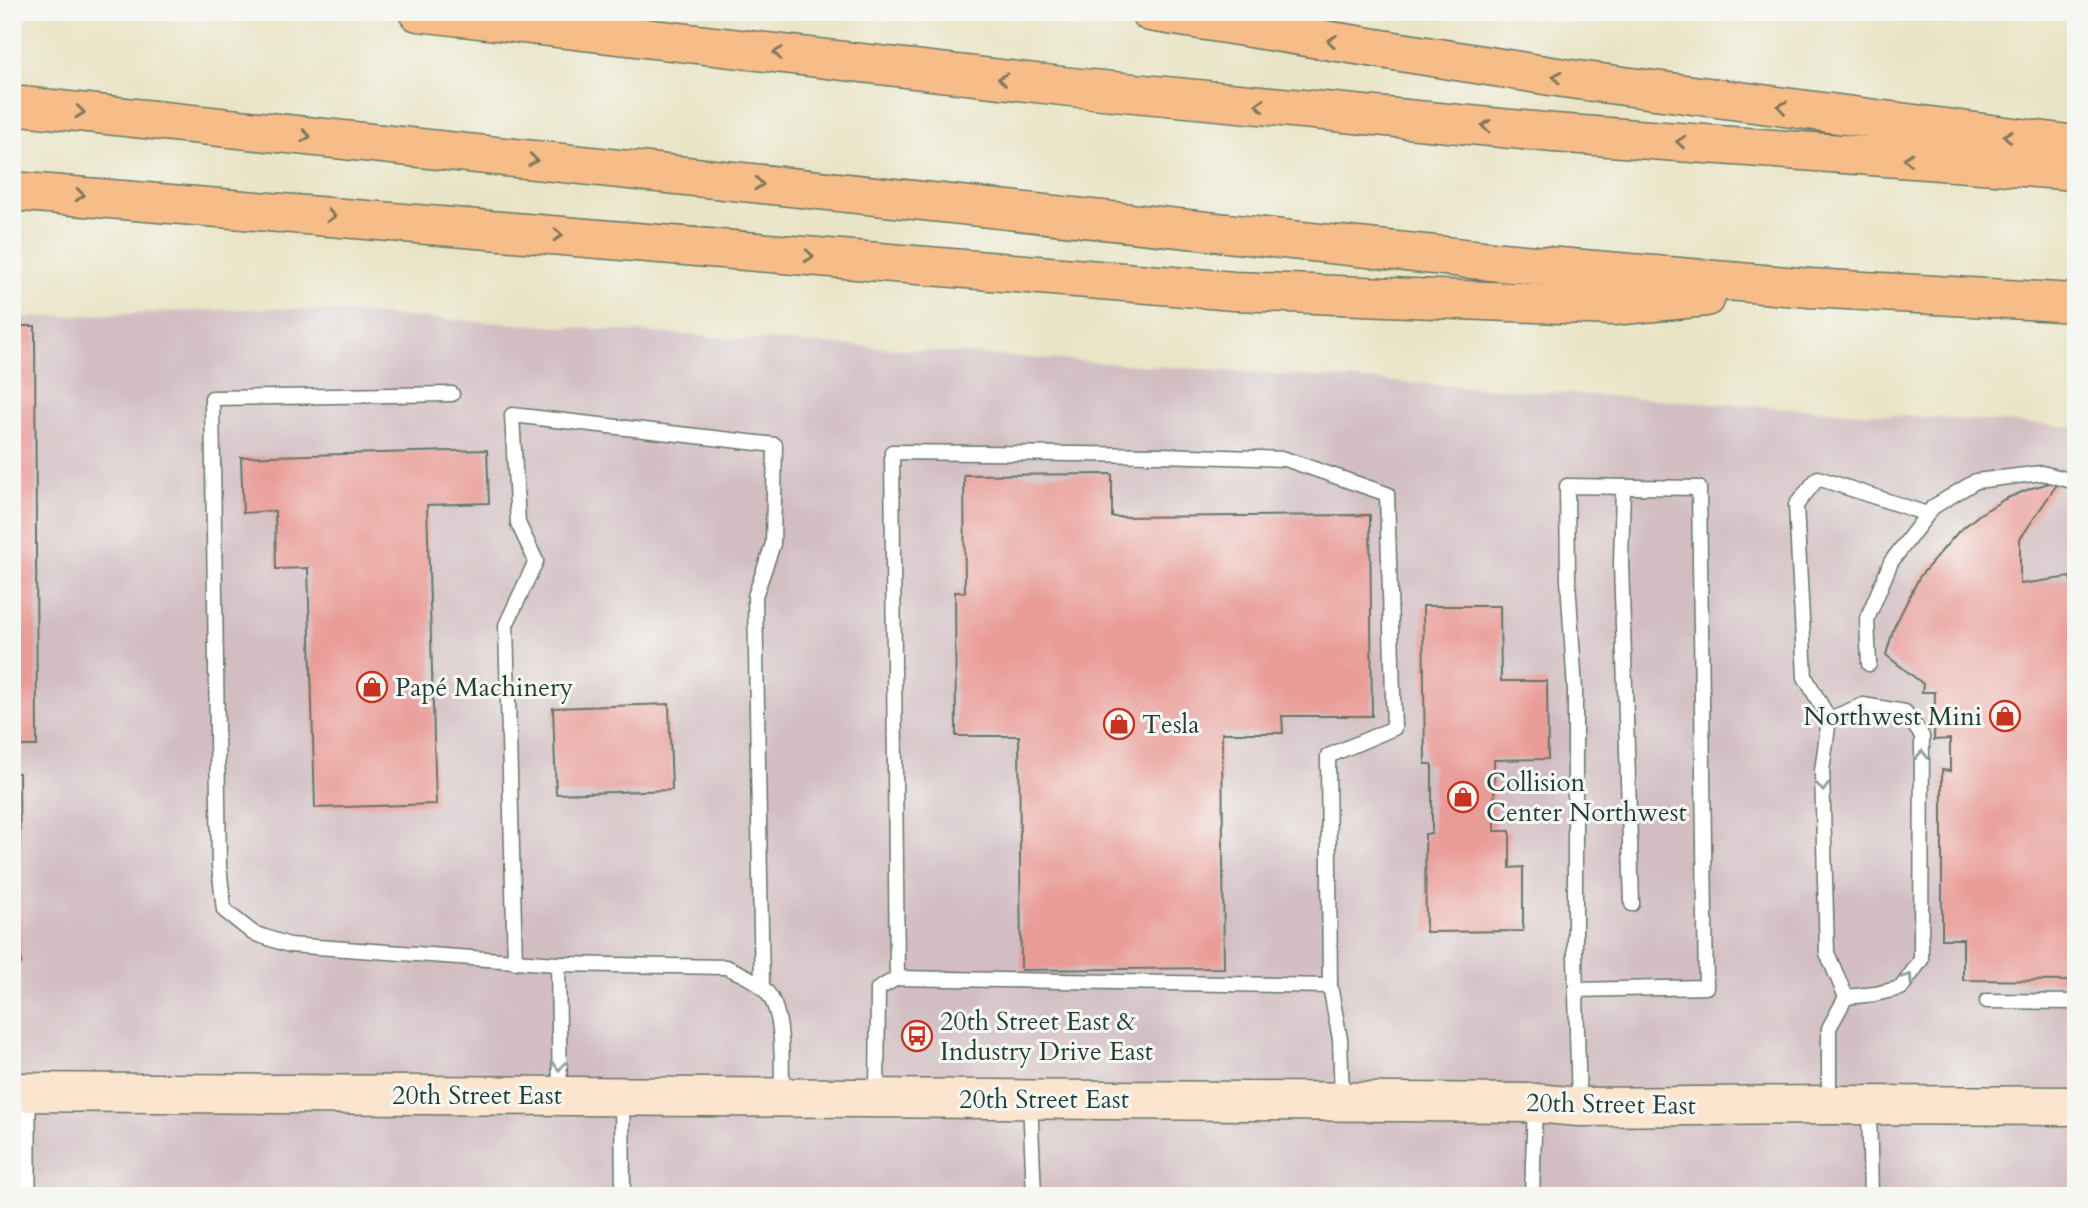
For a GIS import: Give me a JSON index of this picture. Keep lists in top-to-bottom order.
{
  "streets": {
    "main road": ["20th Street East"]
  },
  "places": {
    "shop": [
      "Papé Machinery",
      "Northwest Mini",
      "Tesla",
      "Collision Center Northwest"
    ],
    "bus stop": ["20th Street East & Industry Drive East"]
  }
}
